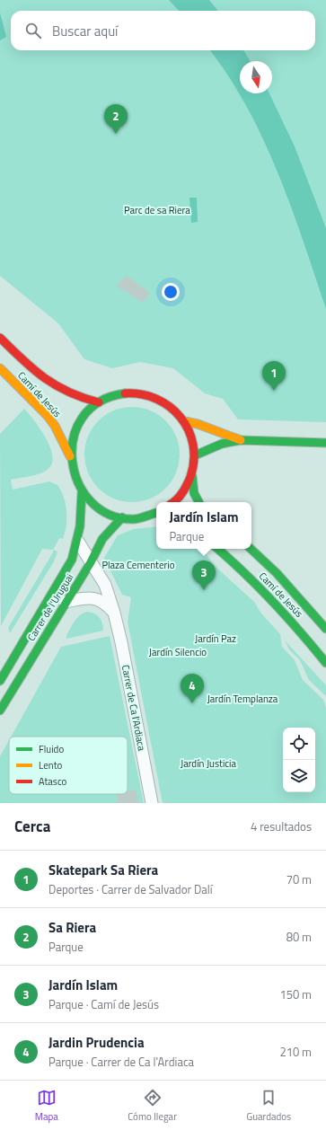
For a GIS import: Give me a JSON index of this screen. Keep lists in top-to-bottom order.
{
  "streets": {
    "main road": ["Camí de Jesús", "Carrer de l'Uruguai"],
    "street": ["Carrer de Ca l'Ardiaca"]
  },
  "crossings": [
    ["Carrer de l'Uruguai", "Carrer de Ca l'Ardiaca"]
  ],
  "parks": [
    "Parc de sa Riera",
    "Plaza Cementerio",
    "Jardín Paz",
    "Jardín Silencio",
    "Jardín Templanza",
    "Jardín Justicia"
  ],
  "legend": ["Fluido", "Lento", "Atasco"],
  "north": "bottom",
  "page": {
    "search": "Buscar aquí",
    "pins": [
      "2",
      "1",
      "3",
      "4"
    ],
    "popup": ["Jardín Islam", "Parque"],
    "heading": ["Cerca", "4 resultados"],
    "list": [
      {
        "mark": "1",
        "name": "Skatepark Sa Riera",
        "note": "Deportes · Carrer de Salvador Dalí",
        "value": "70 m"
      },
      {
        "mark": "2",
        "name": "Sa Riera",
        "note": "Parque",
        "value": "80 m"
      },
      {
        "mark": "3",
        "name": "Jardín Islam",
        "note": "Parque · Camí de Jesús",
        "value": "150 m"
      },
      {
        "mark": "4",
        "name": "Jardin Prudencia",
        "note": "Parque · Carrer de Ca l'Ardiaca",
        "value": "210 m"
      }
    ],
    "nav": ["Mapa", "Cómo llegar", "Guardados"]
  }
}
